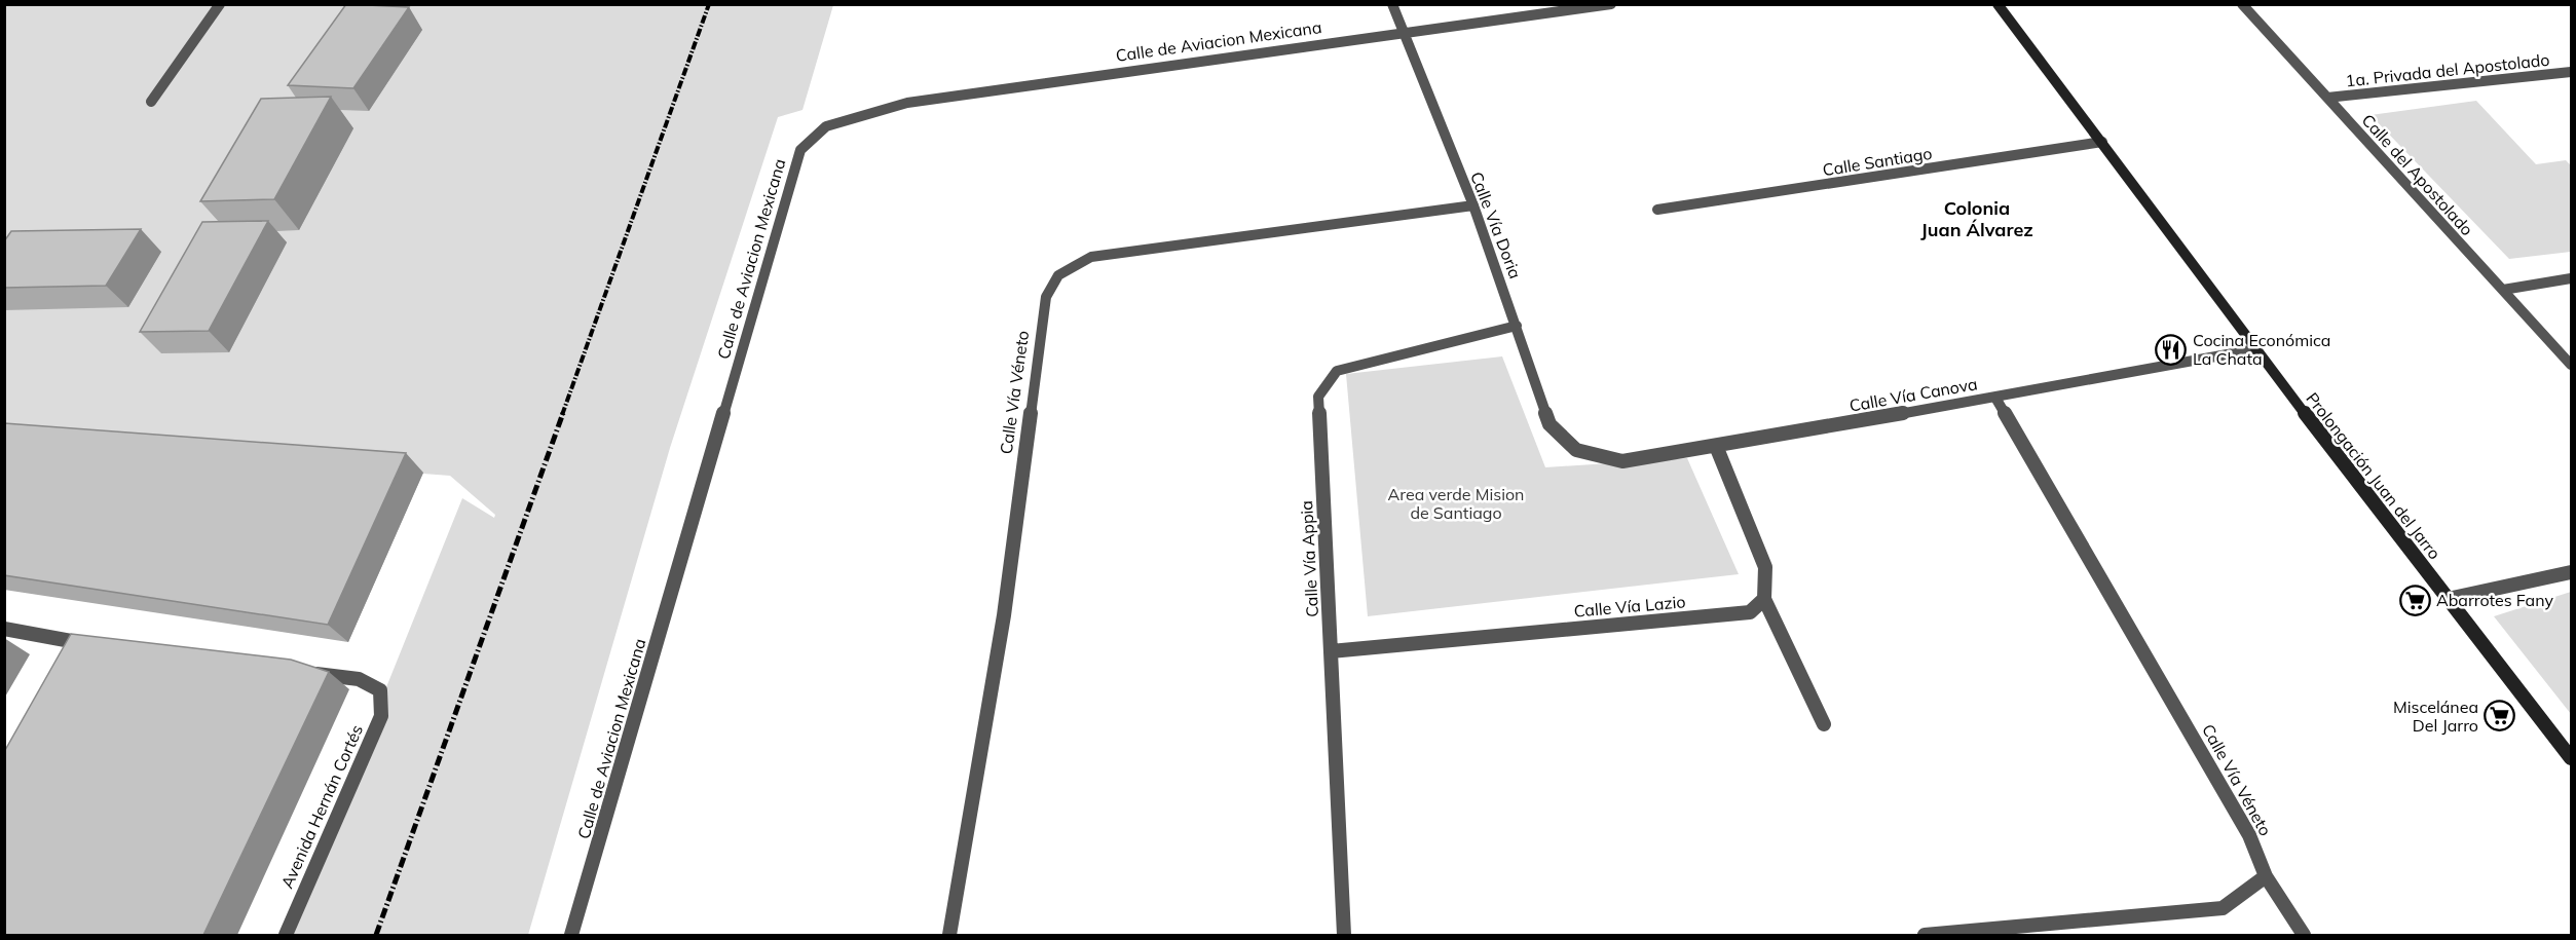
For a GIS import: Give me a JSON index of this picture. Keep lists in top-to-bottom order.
{
  "streets": {
    "main road": ["Prolongación Juan del Jarro"],
    "street": [
      "Calle de Aviacion Mexicana",
      "1a. Privada del Apostolado",
      "Calle Santiago",
      "Calle del Apostolado",
      "Calle Vía Doria",
      "Calle Vía Véneto",
      "Calle Vía Canova",
      "Calle Vía Appia",
      "Calle Vía Lazio",
      "Avenida Hernán Cortés"
    ]
  },
  "crossings": [
    ["Calle de Aviacion Mexicana", "Calle Vía Doria"],
    ["1a. Privada del Apostolado", "Calle del Apostolado"],
    ["Calle Santiago", "Prolongación Juan del Jarro"],
    ["Calle Vía Doria", "Calle Vía Véneto"],
    ["Calle Vía Doria", "Calle Vía Canova"],
    ["Calle Vía Doria", "Calle Vía Appia"],
    ["Calle Vía Véneto", "Calle Vía Canova"],
    ["Calle Vía Canova", "Prolongación Juan del Jarro"],
    ["Calle Vía Appia", "Calle Vía Lazio"]
  ],
  "districts": ["Colonia Juan Álvarez"],
  "parks": ["Area verde Mision de Santiago"],
  "places": {
    "restaurant": ["Cocina Económica La Chata"],
    "supermarket": ["Abarrotes Fany", "Miscelánea Del Jarro"]
  }
}
